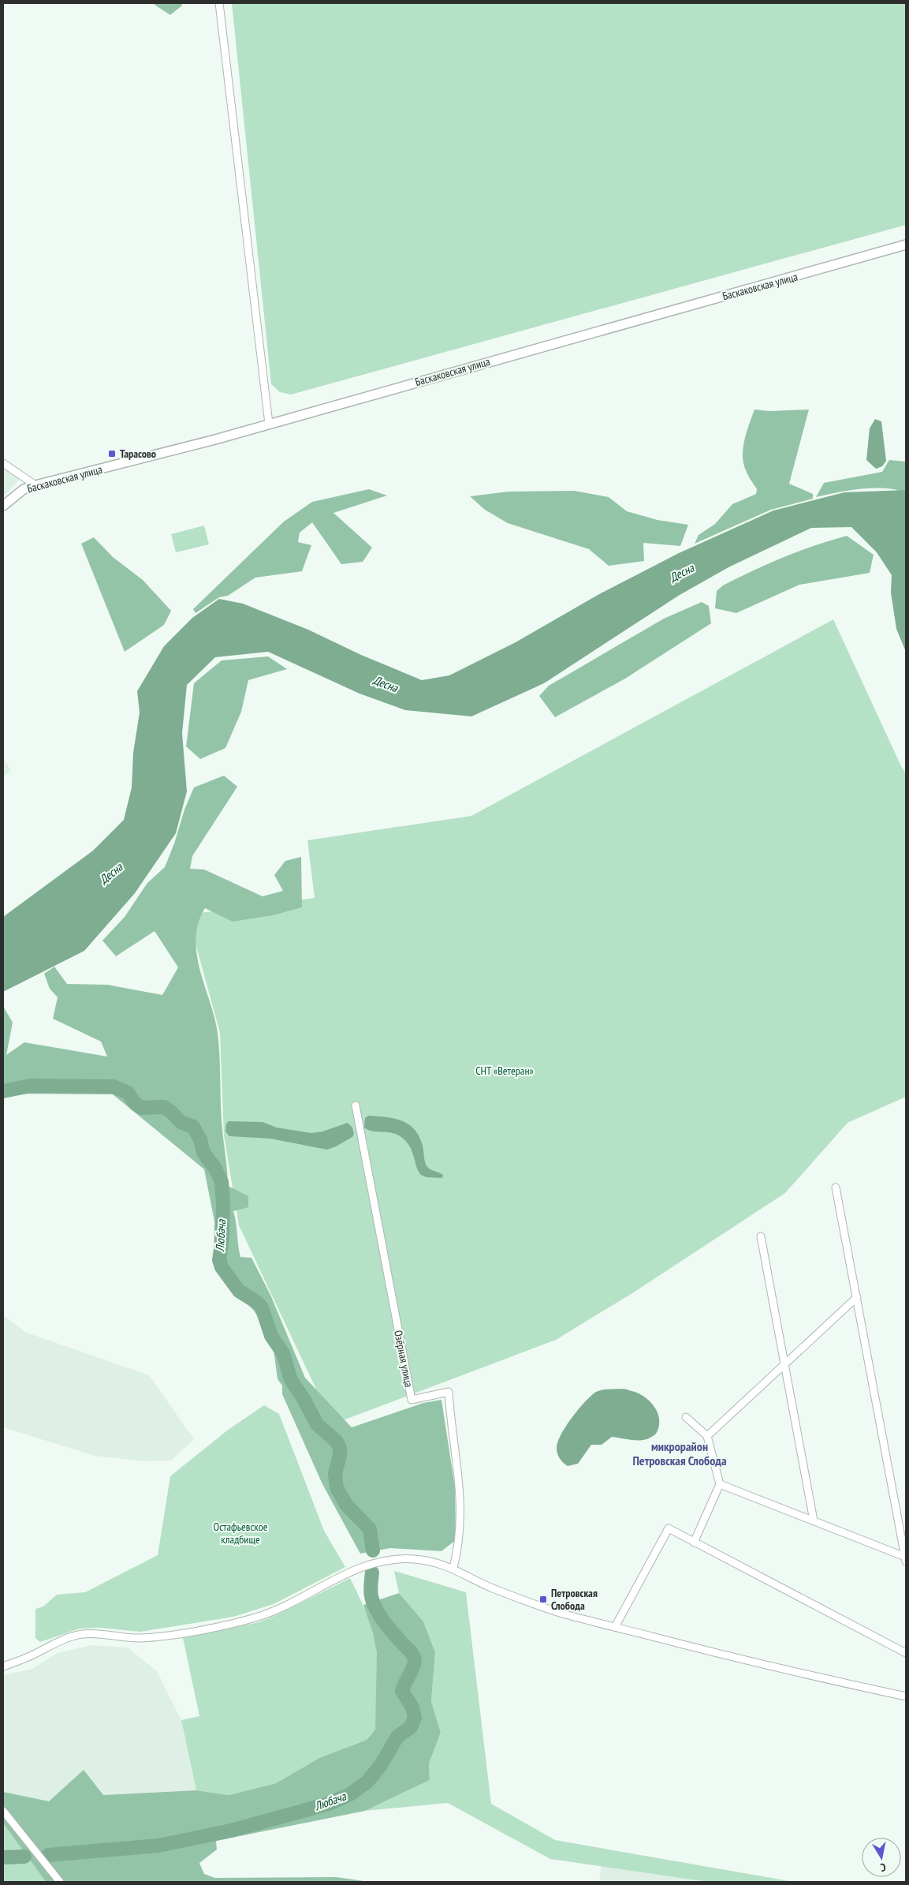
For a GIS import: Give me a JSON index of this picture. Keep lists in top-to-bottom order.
{
  "streets": {
    "street": ["Баскаковская улица", "Озёрная улица"]
  },
  "districts": ["микрорайон Петровская Слобода"],
  "water": ["Десна", "Любача"],
  "parks": ["СНТ «Ветеран»", "Остафьевское кладбище"],
  "places": {
    "transit": ["Тарасово", "Петровская Слобода"]
  },
  "north": "bottom"
}
